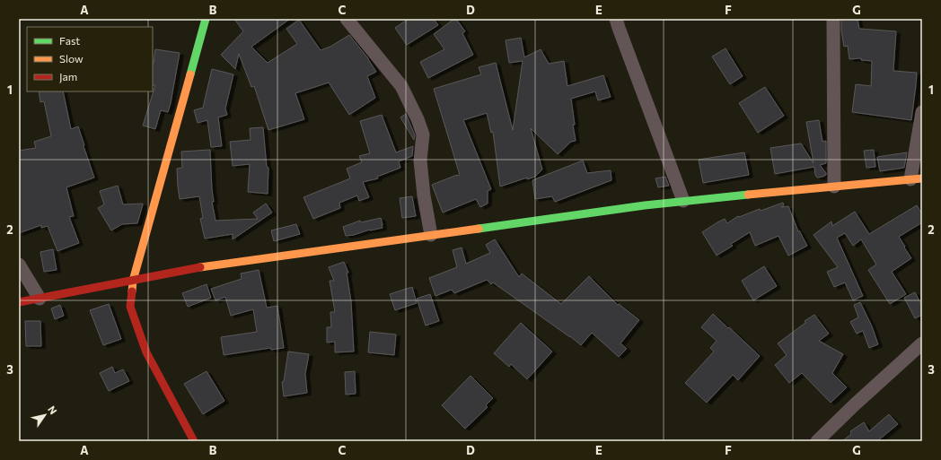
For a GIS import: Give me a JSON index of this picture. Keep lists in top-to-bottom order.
{
  "legend": ["Fast", "Slow", "Jam"],
  "north": "top right",
  "grid": {
    "columns": [
      "A",
      "B",
      "C",
      "D",
      "E",
      "F",
      "G"
    ],
    "rows": ["1", "2", "3"]
  }
}
